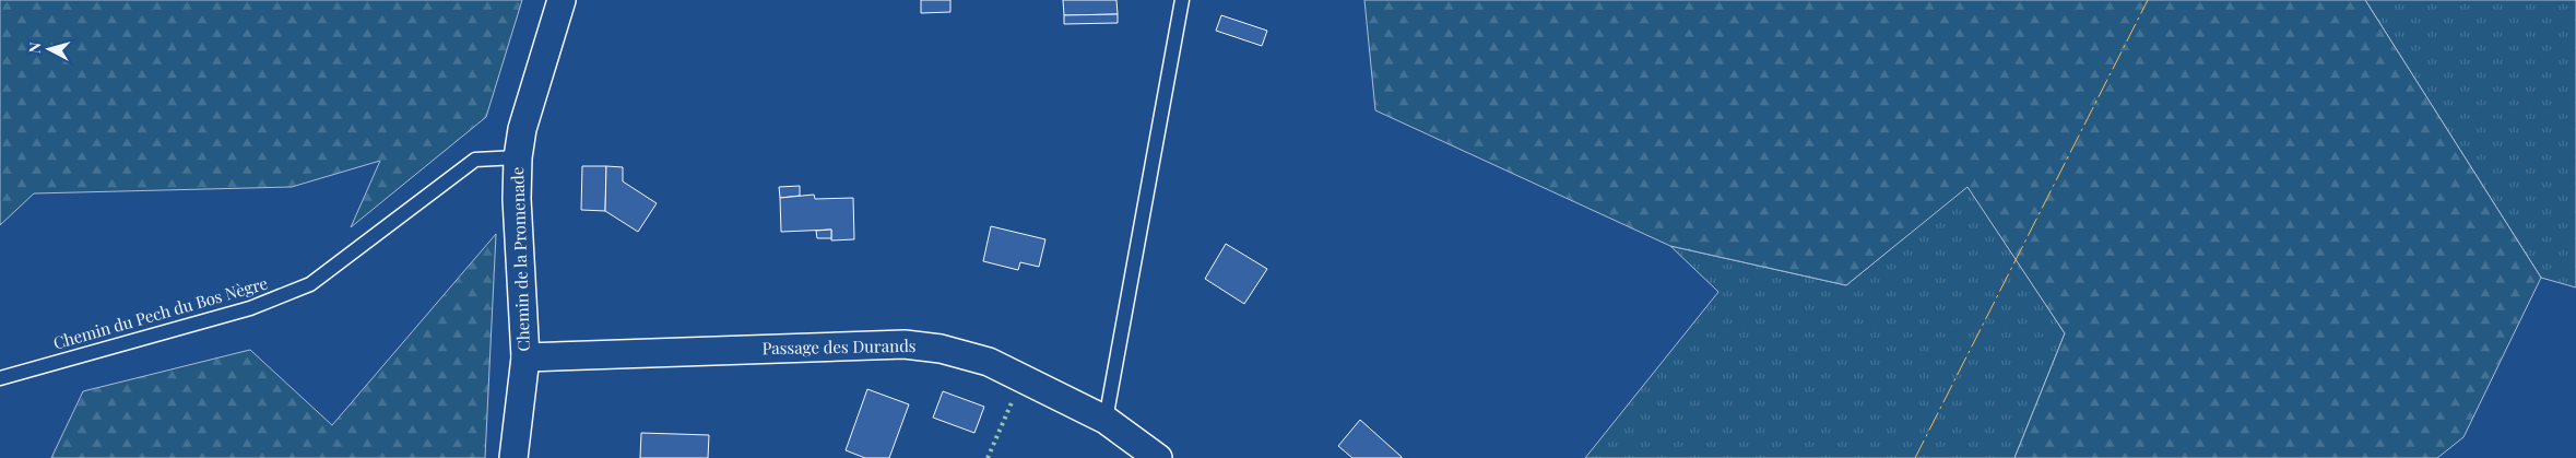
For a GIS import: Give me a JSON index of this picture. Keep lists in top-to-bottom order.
{
  "streets": {
    "street": ["Chemin de la Promenade", "Passage des Durands"],
    "lane": ["Chemin du Pech du Bos Nègre"]
  },
  "crossings": [
    ["Chemin de la Promenade", "Chemin du Pech du Bos Nègre"],
    ["Chemin de la Promenade", "Passage des Durands"]
  ],
  "north": "left"
}
